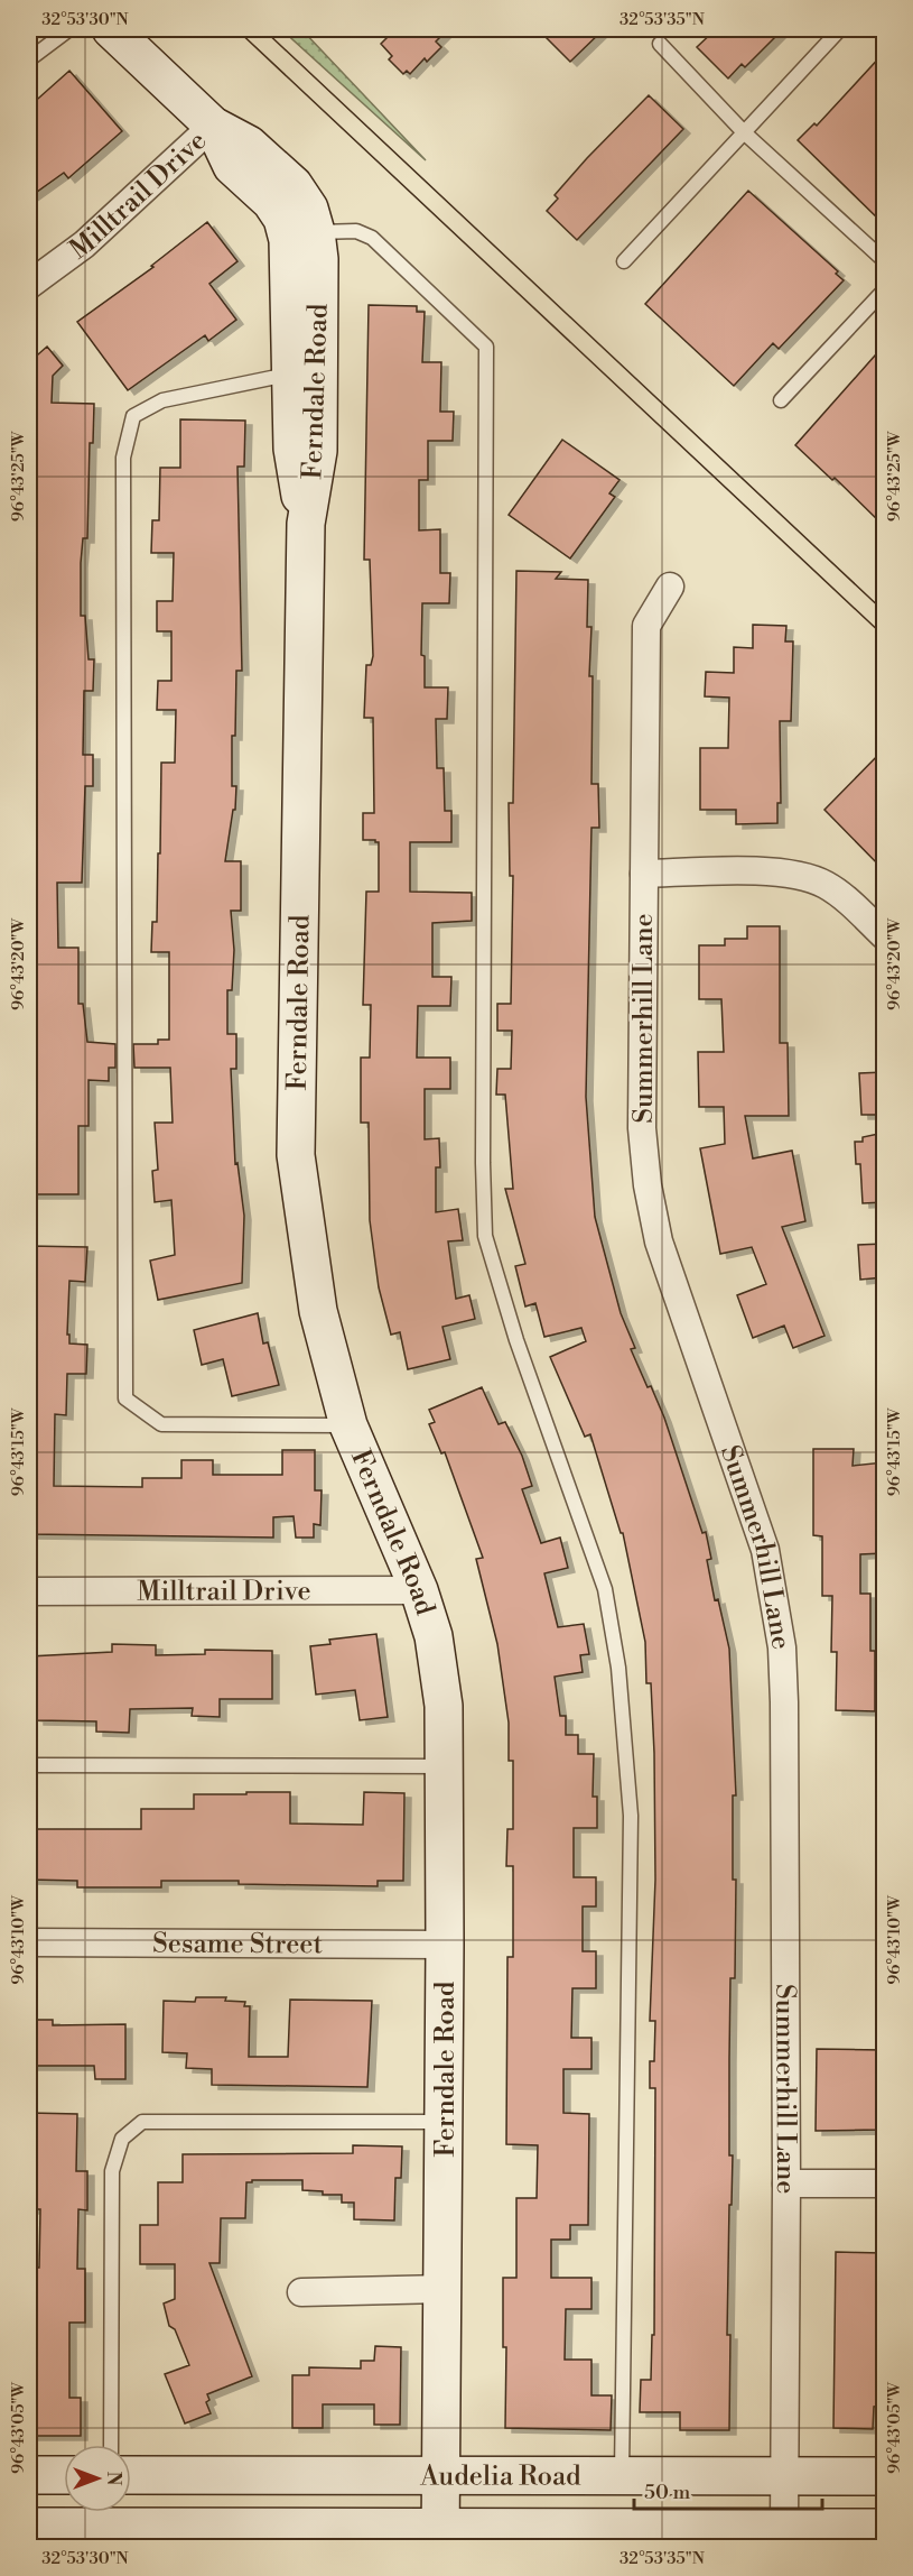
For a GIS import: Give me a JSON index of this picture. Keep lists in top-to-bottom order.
{
  "streets": {
    "street": [
      "Milltrail Drive",
      "Ferndale Road",
      "Summerhill Lane",
      "Sesame Street",
      "Audelia Road"
    ]
  },
  "crossings": [
    ["Milltrail Drive", "Ferndale Road"],
    ["Ferndale Road", "Sesame Street"],
    ["Ferndale Road", "Audelia Road"],
    ["Summerhill Lane", "Audelia Road"]
  ],
  "scale_bar": "50 m",
  "north": "right",
  "coordinates": [
    "32°53'30\"N",
    "32°53'35\"N",
    "96°43'25\"W",
    "96°43'20\"W",
    "96°43'15\"W",
    "96°43'10\"W",
    "96°43'05\"W"
  ]
}
